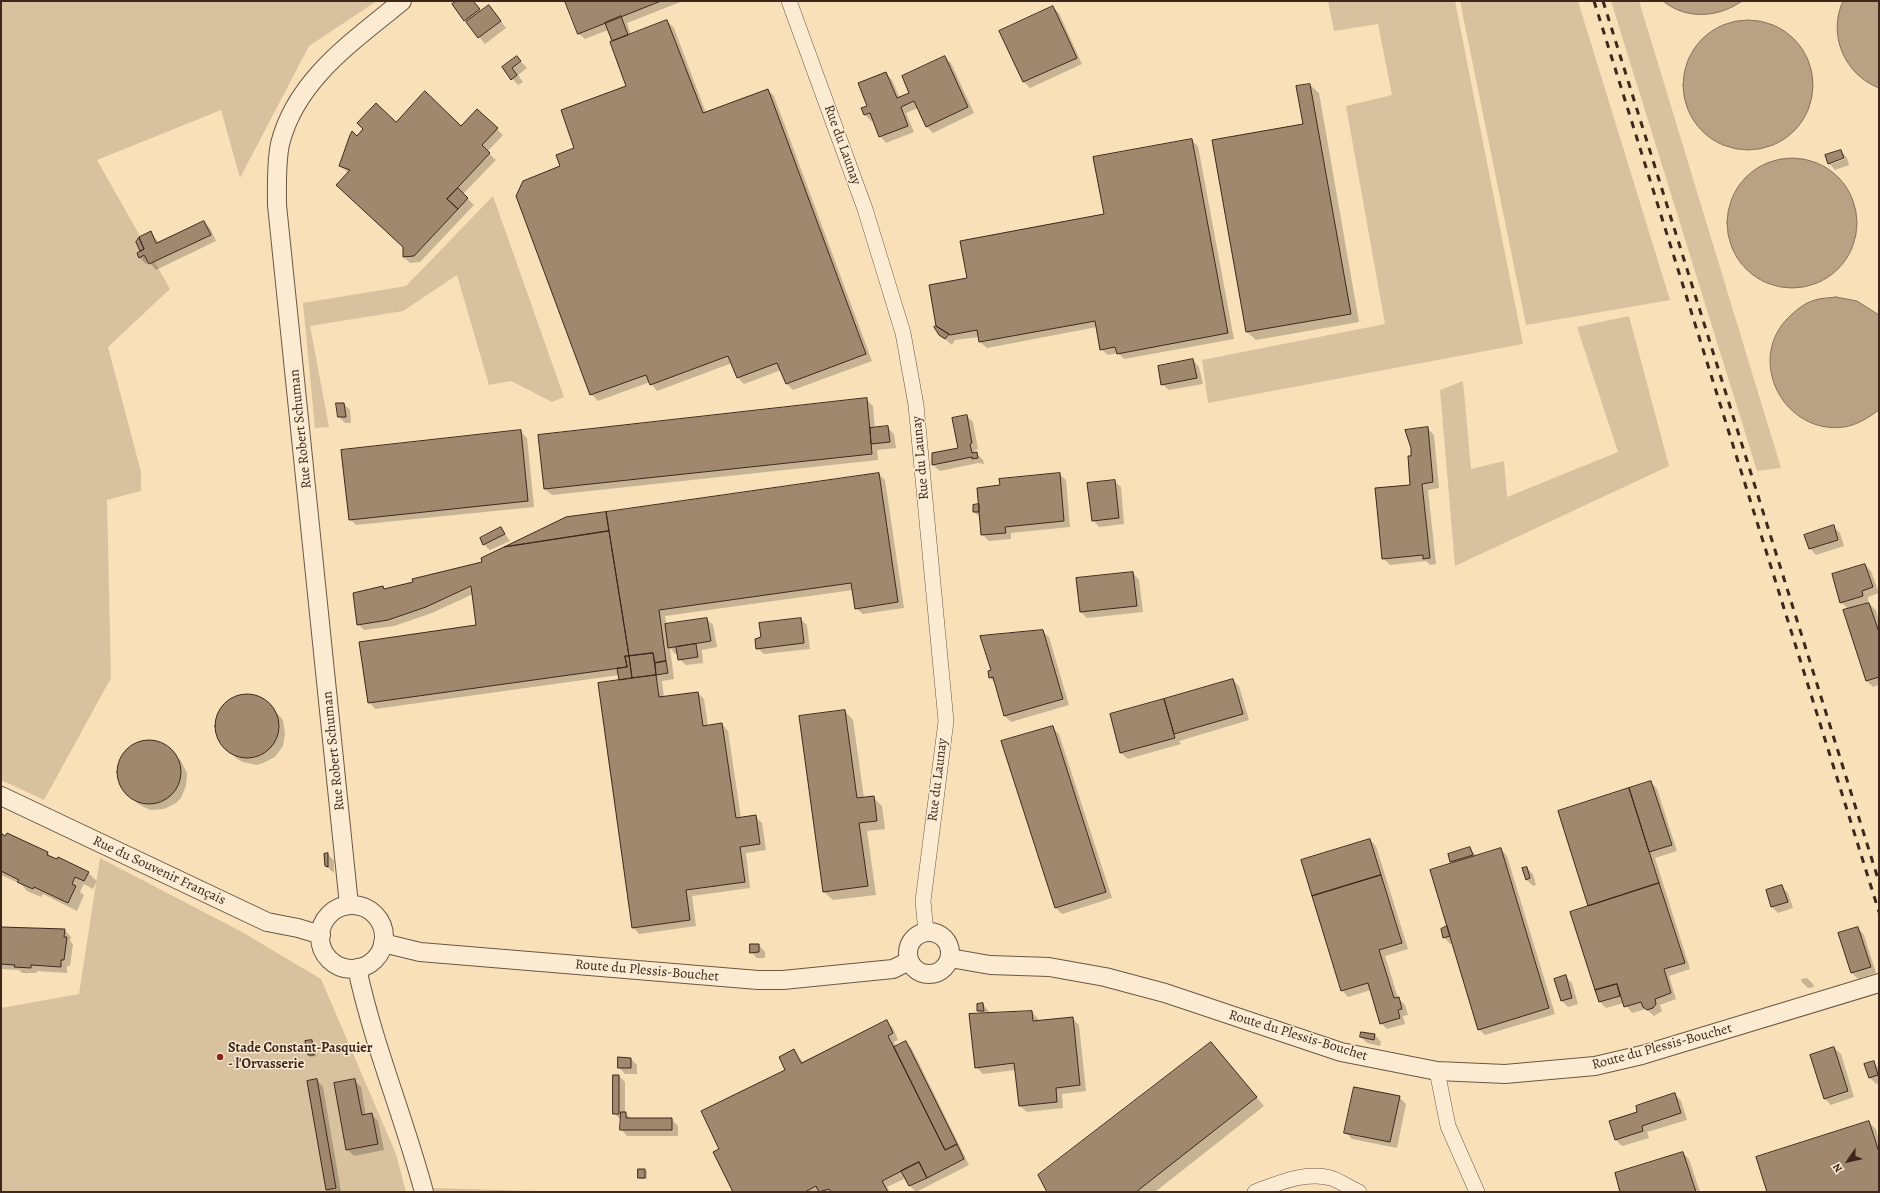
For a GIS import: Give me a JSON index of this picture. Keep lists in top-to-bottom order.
{
  "streets": {
    "street": [
      "Rue du Launay",
      "Rue Robert Schuman",
      "Rue du Souvenir Français",
      "Route du Plessis-Bouchet"
    ]
  },
  "crossings": [
    ["Rue du Launay", "Route du Plessis-Bouchet"],
    ["Rue Robert Schuman", "Rue du Souvenir Français"],
    ["Rue Robert Schuman", "Route du Plessis-Bouchet"],
    ["Rue du Souvenir Français", "Route du Plessis-Bouchet"]
  ],
  "places": ["Stade Constant-Pasquier - l'Orvasserie"],
  "north": "bottom left"
}
